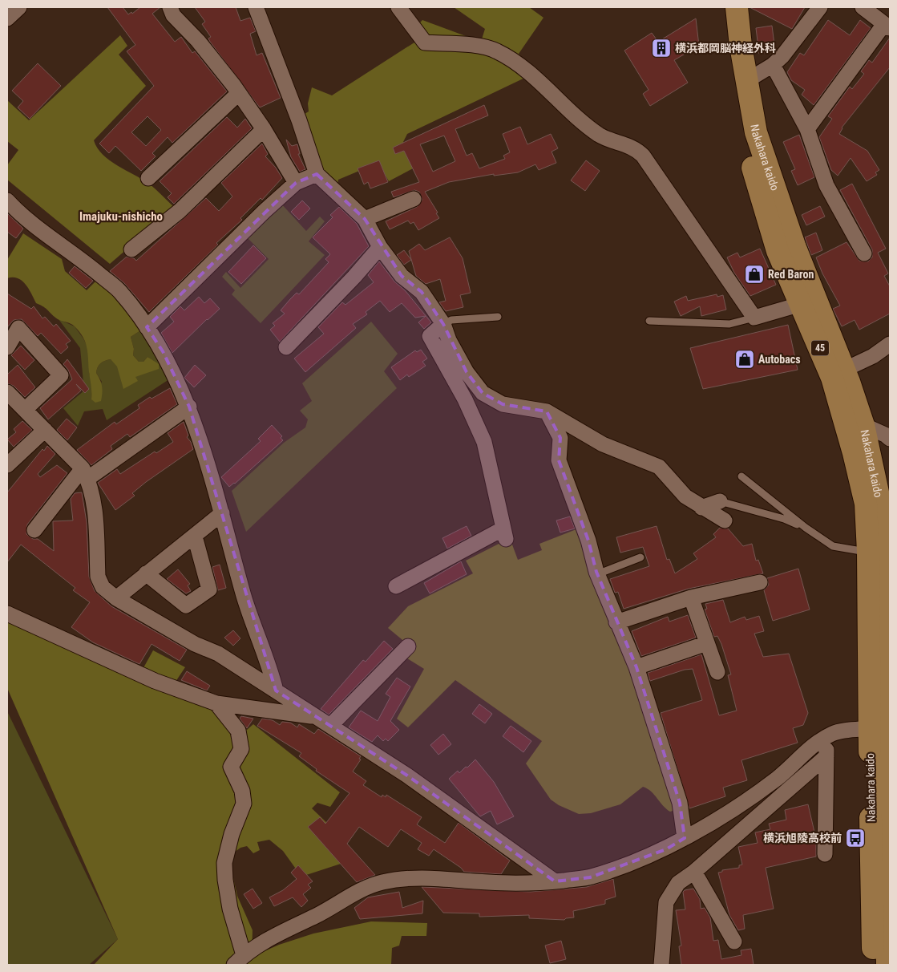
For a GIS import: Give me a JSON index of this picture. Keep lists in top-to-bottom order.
{
  "streets": {
    "main road": ["Nakahara kaido", "45"]
  },
  "districts": ["Imajuku-nishicho"],
  "places": {
    "building": ["横浜都岡脳神経外科"],
    "shop": ["Red Baron", "Autobacs"],
    "bus stop": ["横浜旭陵高校前"]
  }
}
